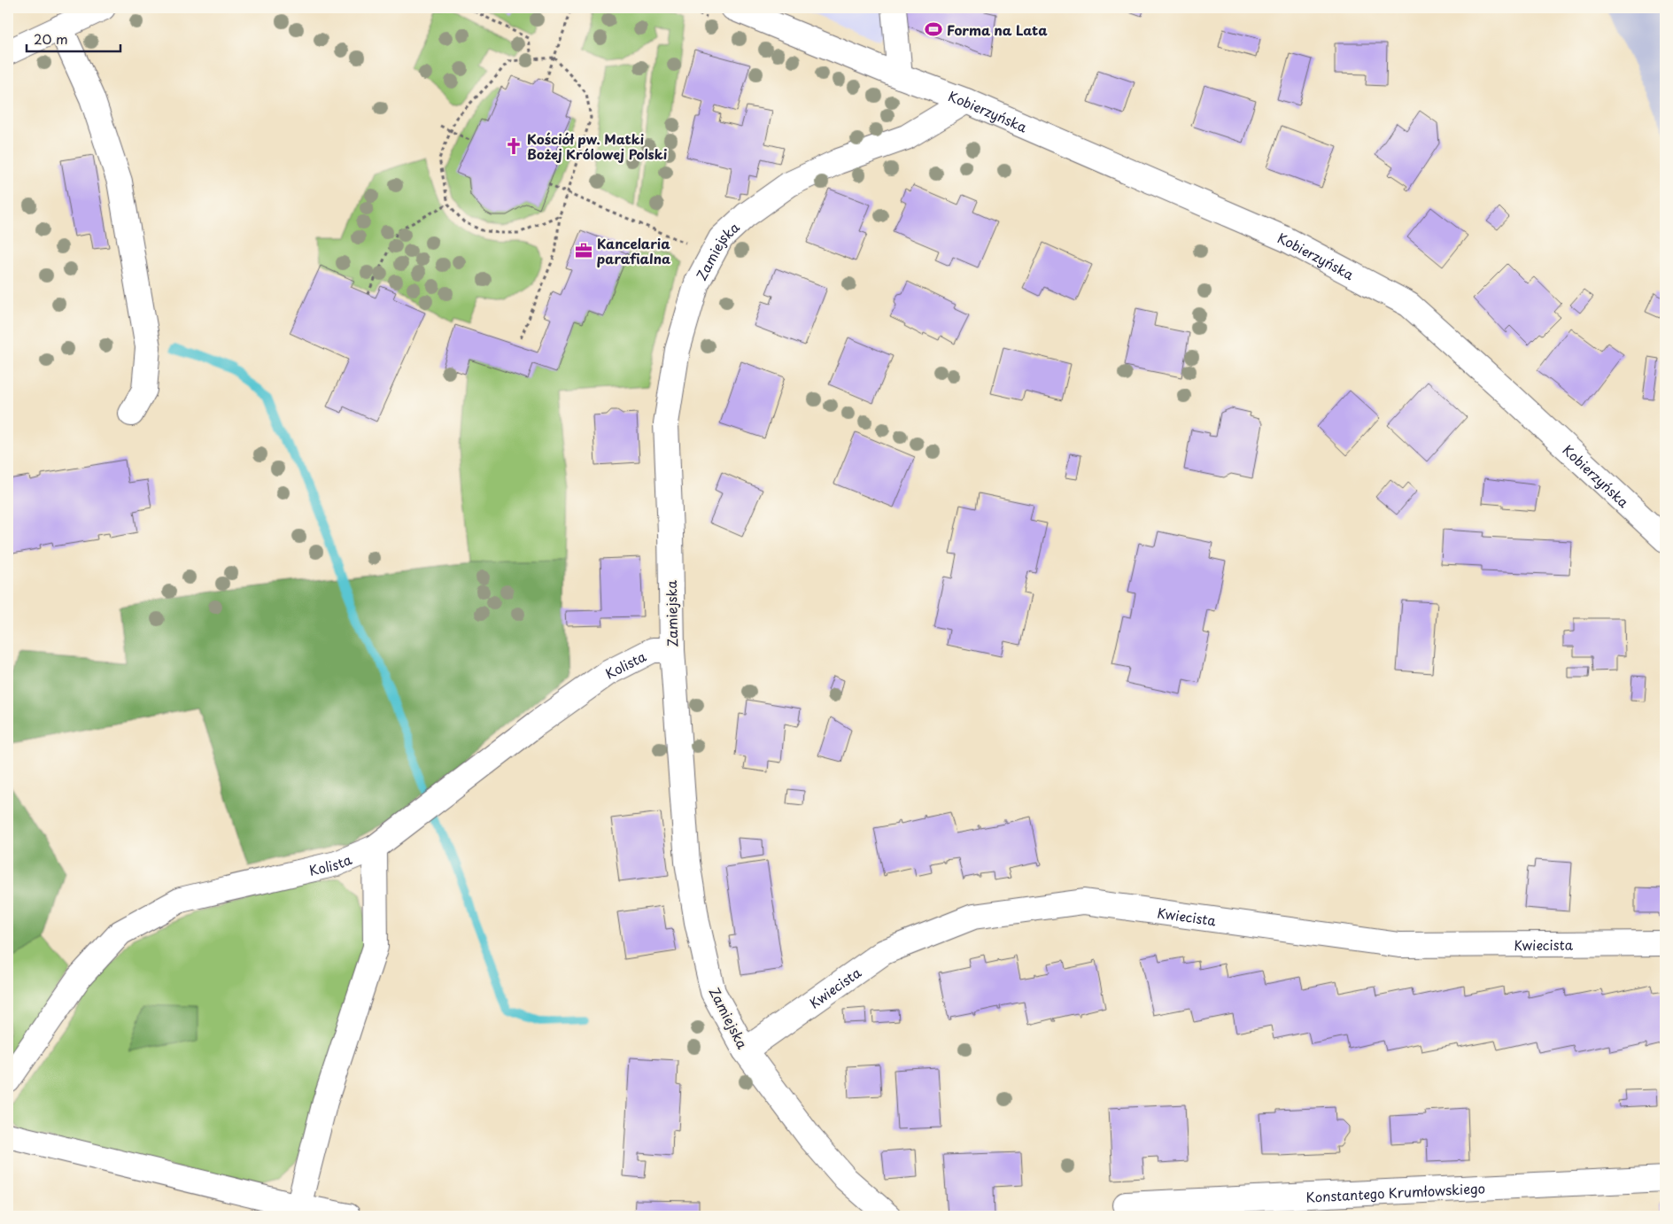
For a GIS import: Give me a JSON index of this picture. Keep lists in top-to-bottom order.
{
  "streets": {
    "street": [
      "Kobierzyńska",
      "Zamiejska",
      "Kolista",
      "Kwiecista",
      "Konstantego Krumłowskiego"
    ]
  },
  "crossings": [
    ["Kobierzyńska", "Zamiejska"],
    ["Zamiejska", "Kolista"],
    ["Zamiejska", "Kwiecista"]
  ],
  "places": {
    "sports": ["Forma na Lata"],
    "church": ["Kościół pw. Matki Bożej Królowej Polski"],
    "office": ["Kancelaria parafialna"]
  },
  "scale_bar": "20 m"
}
